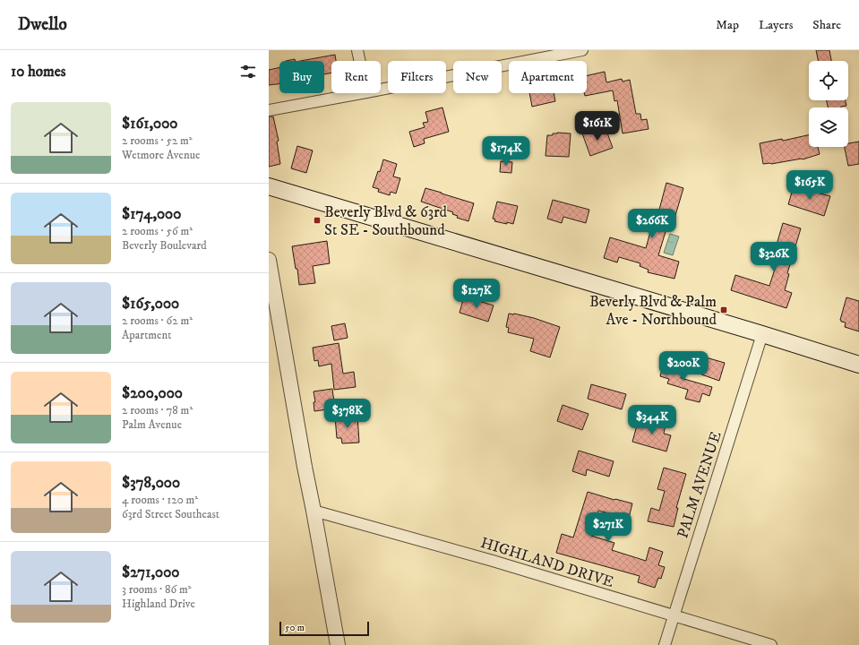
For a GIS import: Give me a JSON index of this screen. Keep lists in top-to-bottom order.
{
  "streets": {
    "street": ["PALM AVENUE", "HIGHLAND DRIVE"]
  },
  "crossings": [
    ["PALM AVENUE", "HIGHLAND DRIVE"]
  ],
  "places": {
    "transit": ["Beverly Blvd & 63rd St SE - Southbound", "Beverly Blvd & Palm Ave - Northbound"]
  },
  "scale_bar": "50 m",
  "page": {
    "header": "Dwello",
    "nav": ["Map", "Layers", "Share"],
    "heading": "10 homes",
    "chip": [
      "Buy",
      "Rent",
      "Filters",
      "New",
      "Apartment"
    ],
    "list": [
      {
        "name": "$161,000",
        "note": "2 rooms · 52 m² · Wetmore Avenue"
      },
      {
        "name": "$174,000",
        "note": "2 rooms · 56 m² · Beverly Boulevard"
      },
      {
        "name": "$165,000",
        "note": "2 rooms · 62 m² · Apartment"
      },
      {
        "name": "$200,000",
        "note": "2 rooms · 78 m² · Palm Avenue"
      },
      {
        "name": "$378,000",
        "note": "4 rooms · 120 m² · 63rd Street Southeast"
      },
      {
        "name": "$271,000",
        "note": "3 rooms · 86 m² · Highland Drive"
      }
    ],
    "price": [
      "$161K",
      "$174K",
      "$165K",
      "$266K",
      "$326K",
      "$127K",
      "$200K",
      "$378K",
      "$344K",
      "$271K"
    ],
    "scale": "50 m"
  }
}
